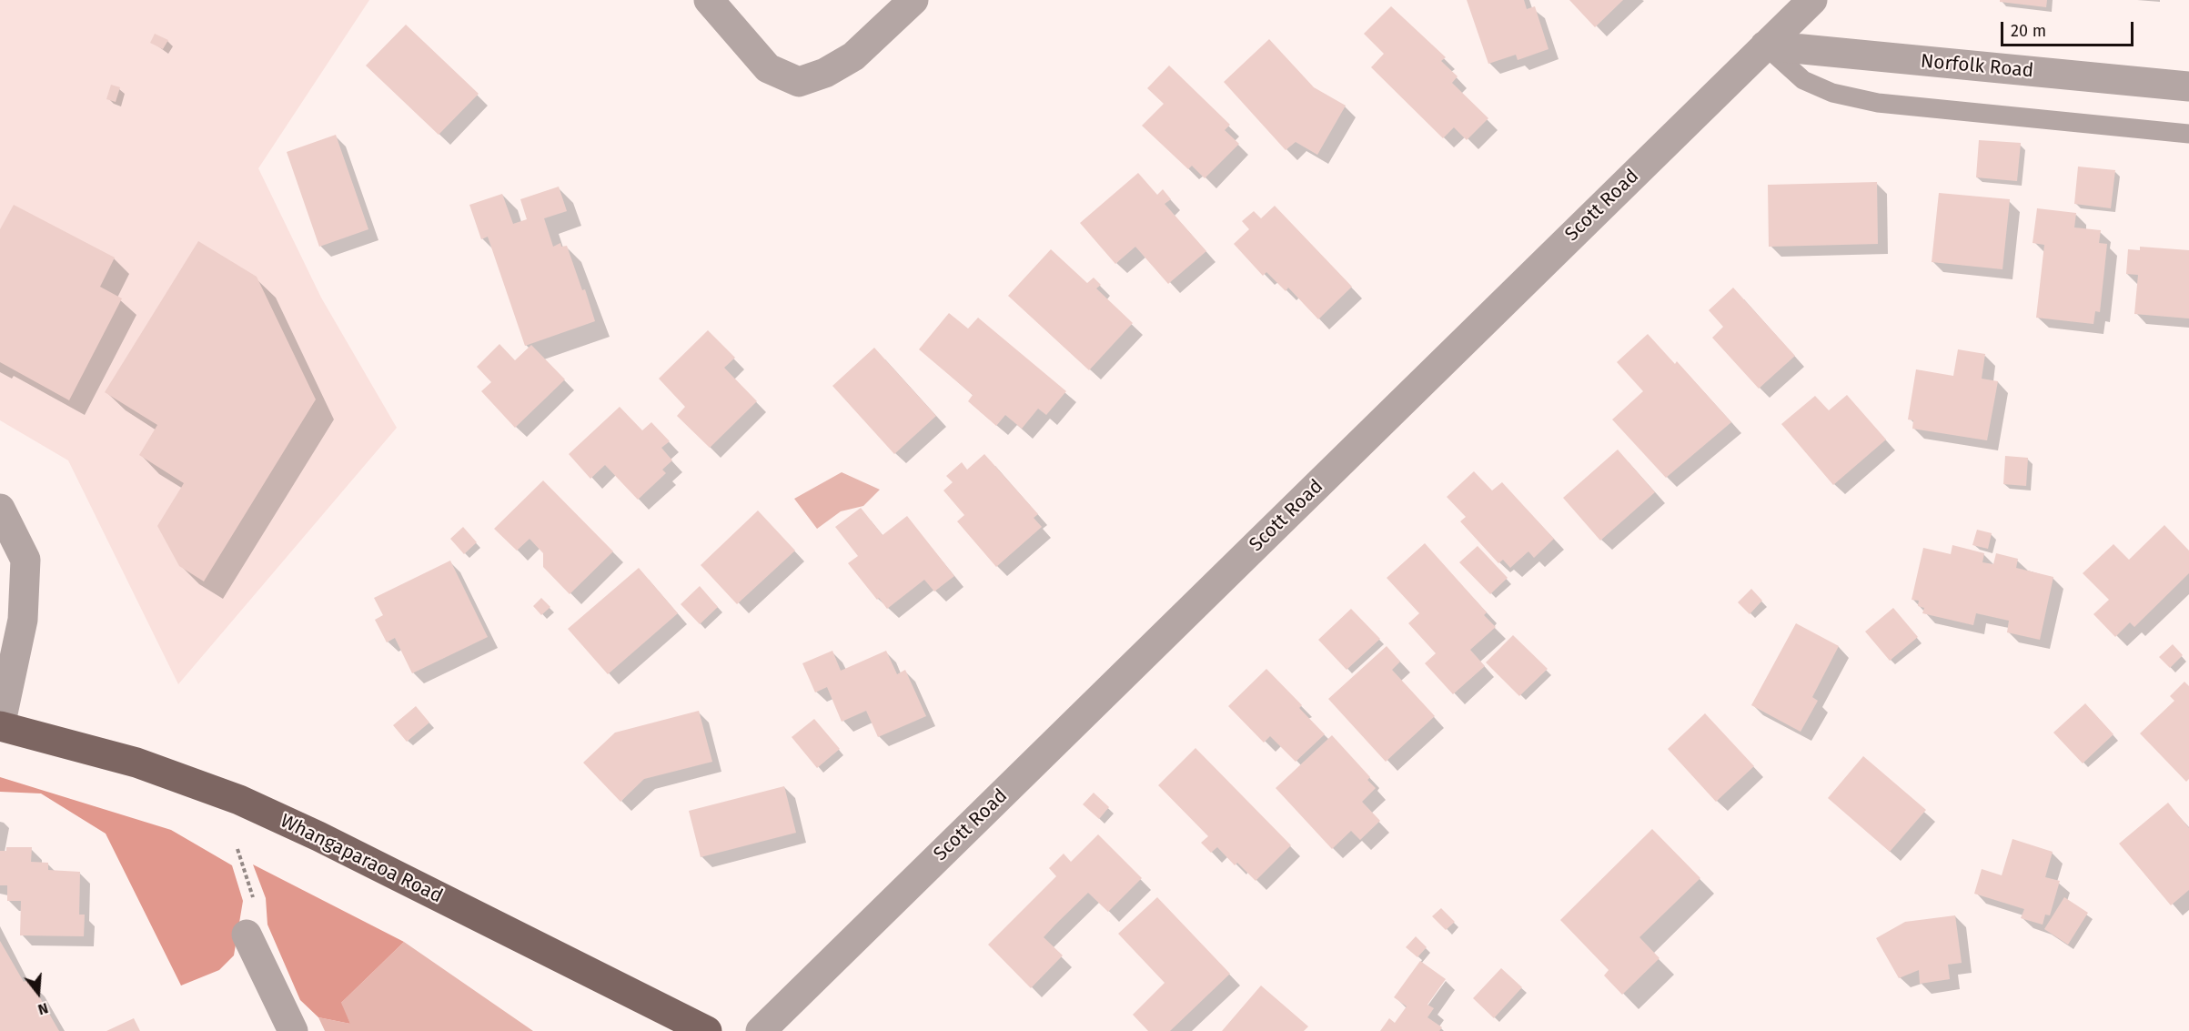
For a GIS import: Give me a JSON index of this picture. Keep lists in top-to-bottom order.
{
  "streets": {
    "main road": ["Whangaparaoa Road"],
    "street": ["Norfolk Road", "Scott Road"]
  },
  "crossings": [
    ["Norfolk Road", "Scott Road"]
  ],
  "scale_bar": "20 m",
  "north": "bottom"
}
